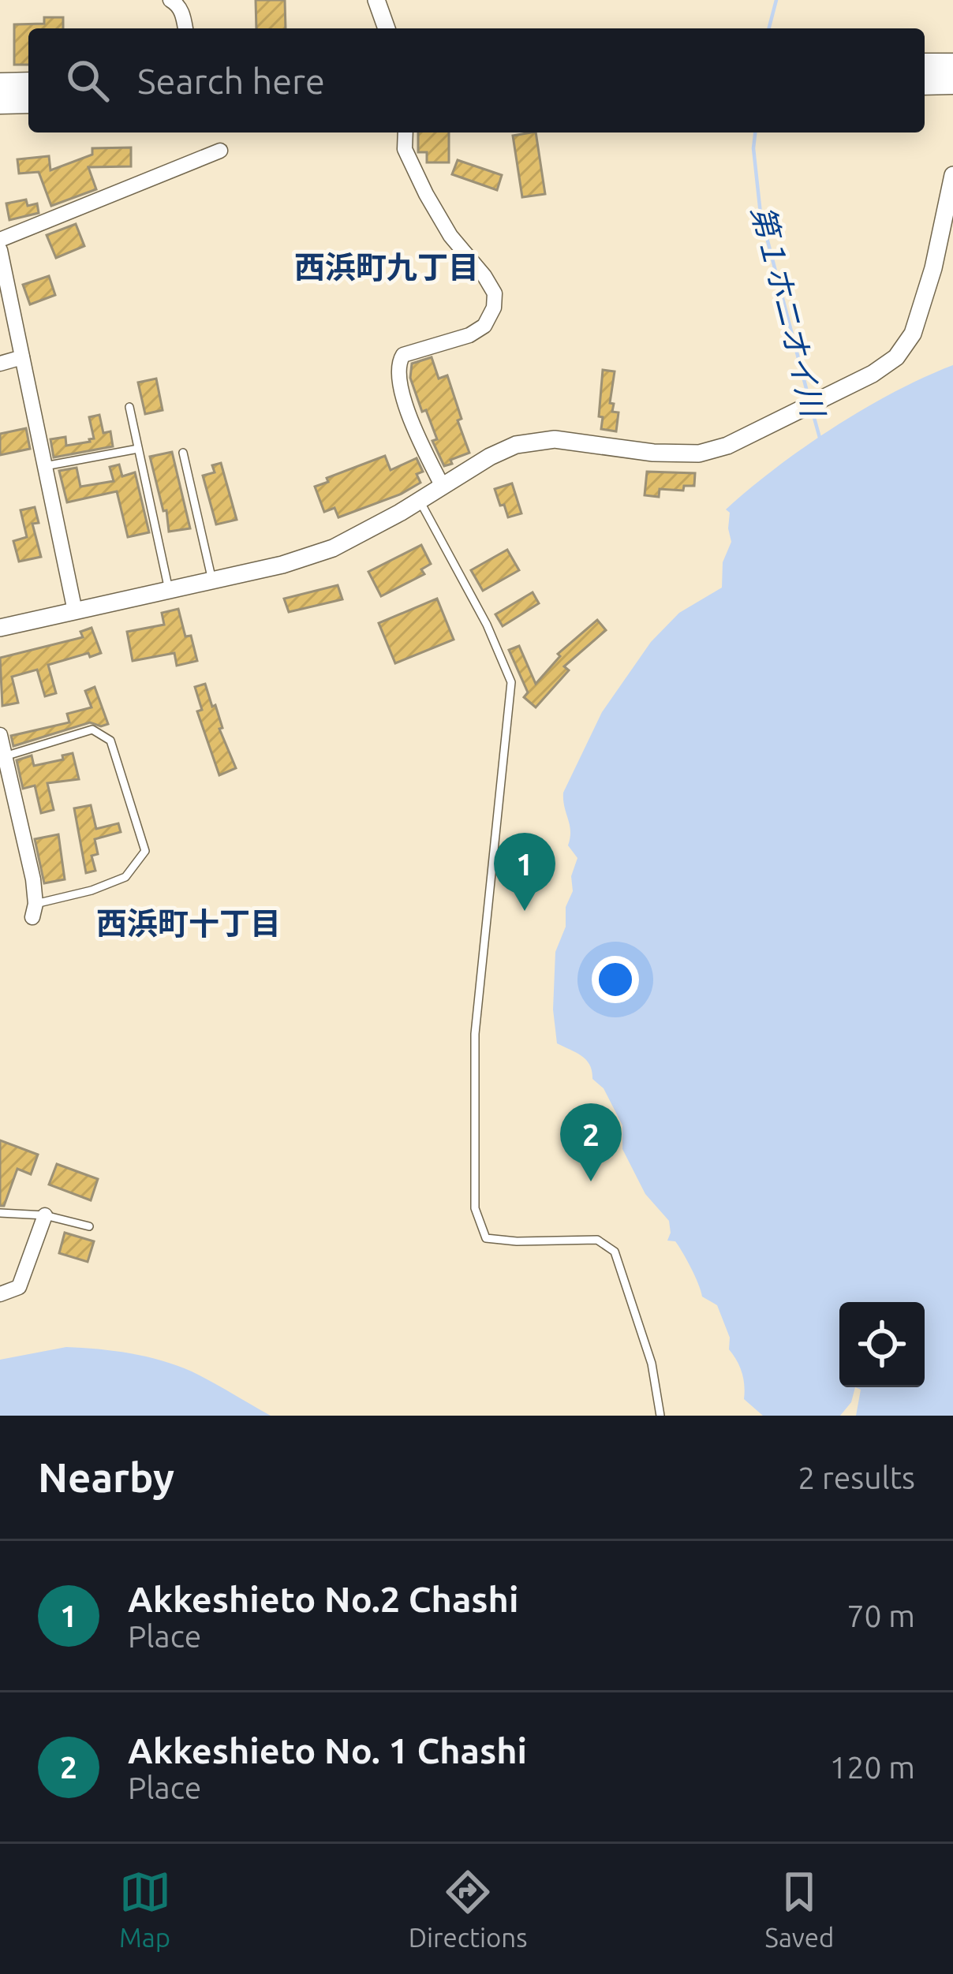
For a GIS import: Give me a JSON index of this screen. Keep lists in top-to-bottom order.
{
  "districts": ["西浜町九丁目", "西浜町十丁目"],
  "water": ["第１ホニオイ川"],
  "page": {
    "search": "Search here",
    "pins": ["1", "2"],
    "heading": ["Nearby", "2 results"],
    "list": [
      {
        "mark": "1",
        "name": "Akkeshieto No.2 Chashi",
        "note": "Place",
        "value": "70 m"
      },
      {
        "mark": "2",
        "name": "Akkeshieto No. 1 Chashi",
        "note": "Place",
        "value": "120 m"
      }
    ],
    "nav": ["Map", "Directions", "Saved"]
  }
}
